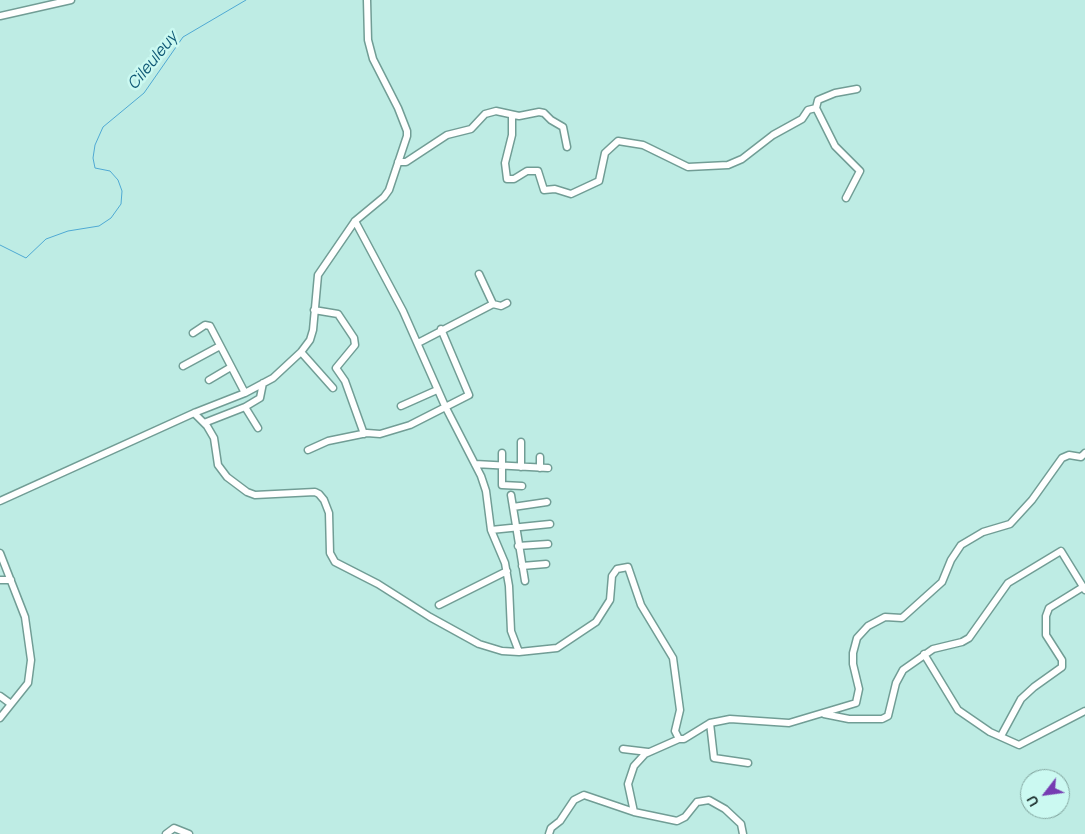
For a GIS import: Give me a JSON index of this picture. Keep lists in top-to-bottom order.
{
  "water": ["Cileuleuy"],
  "north": "bottom left"
}
